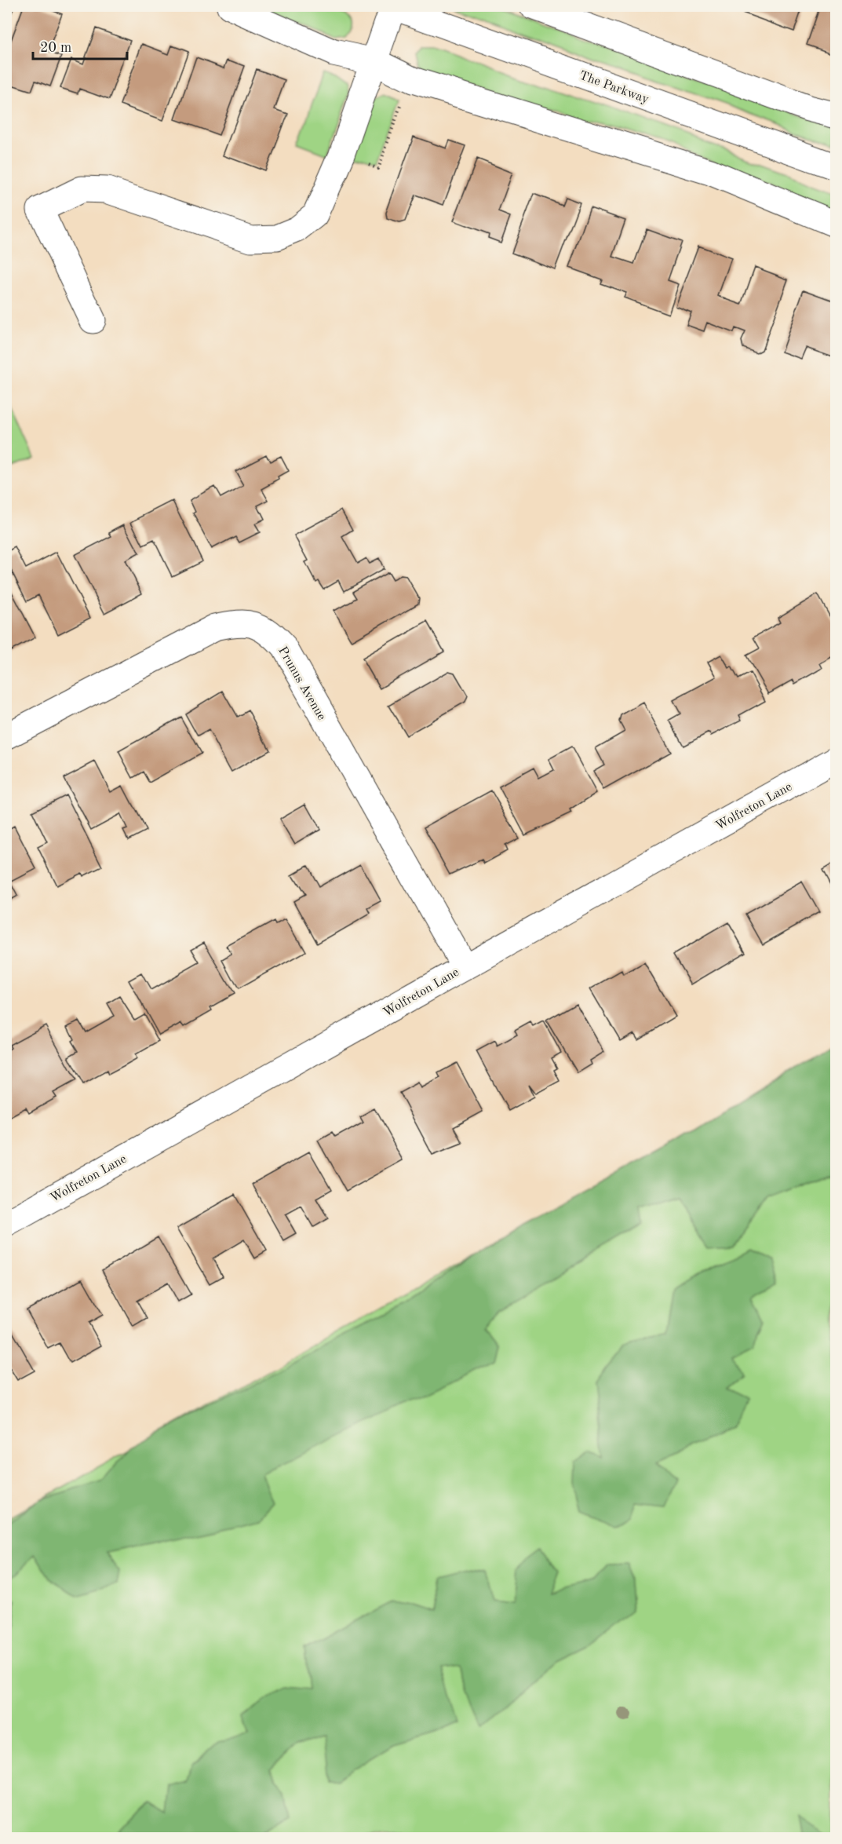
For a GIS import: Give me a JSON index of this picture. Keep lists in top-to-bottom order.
{
  "streets": {
    "street": ["The Parkway", "Prunus Avenue", "Wolfreton Lane"]
  },
  "crossings": [
    ["Prunus Avenue", "Wolfreton Lane"]
  ],
  "scale_bar": "20 m"
}
